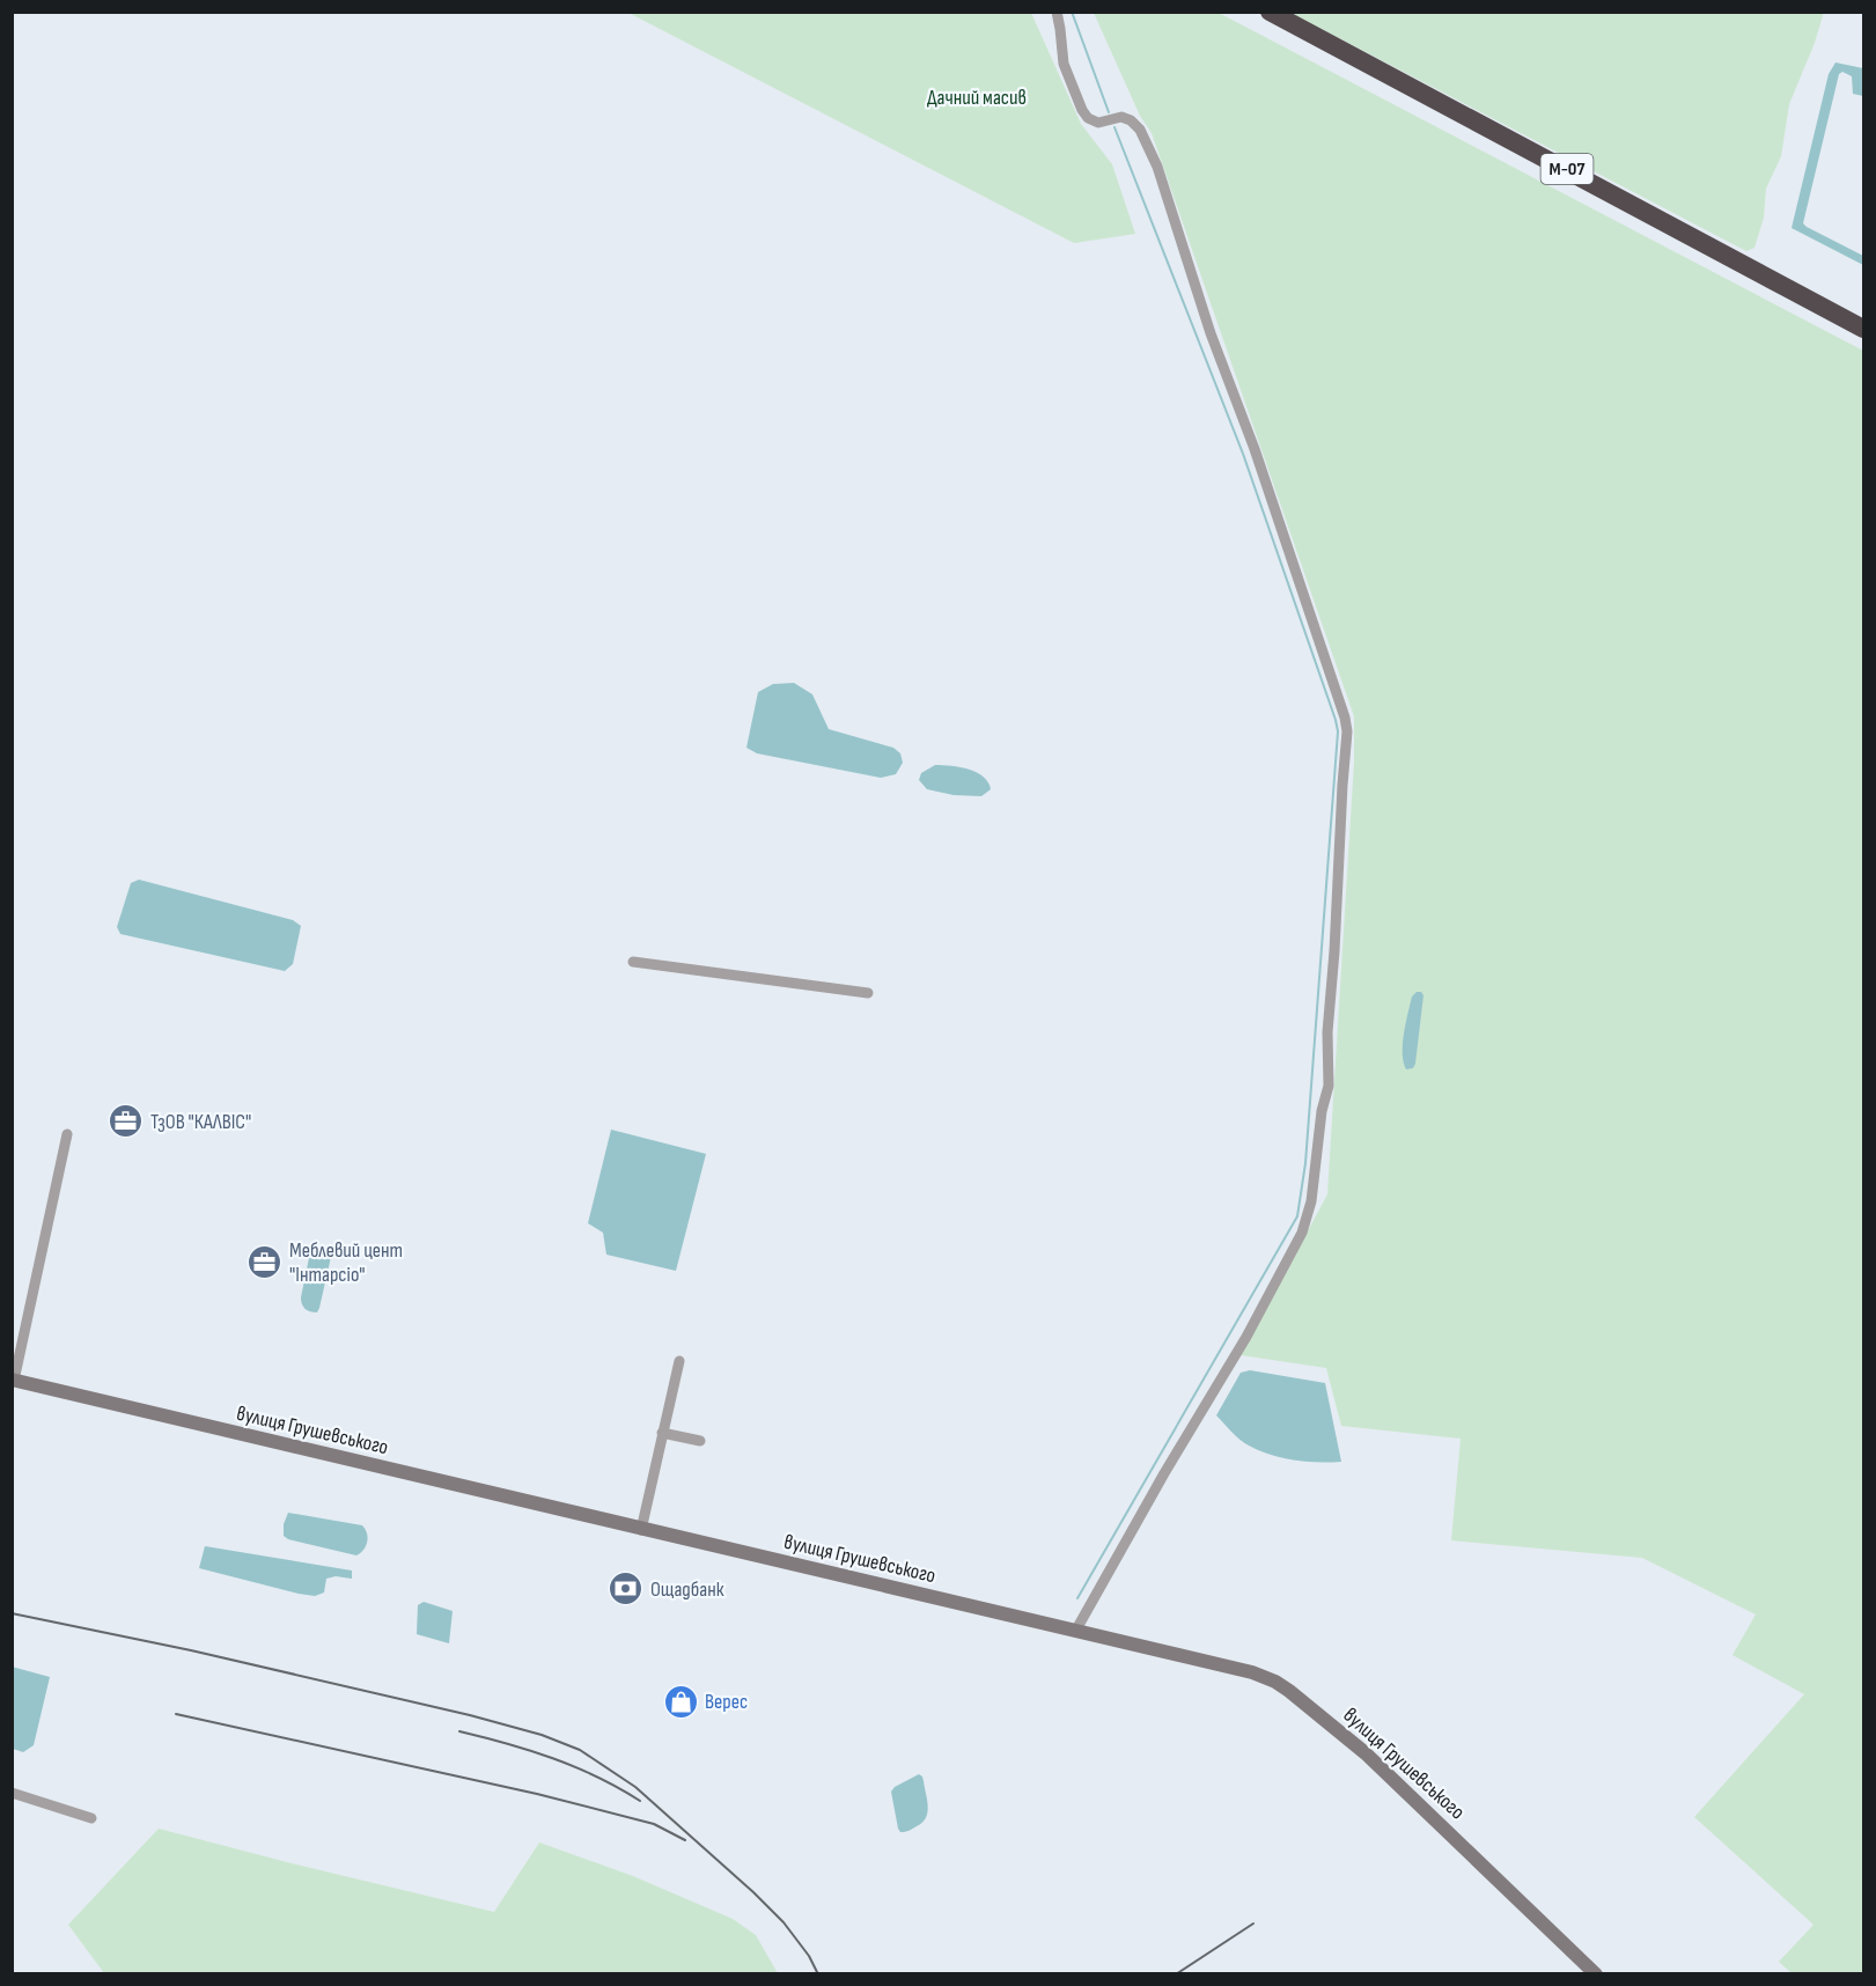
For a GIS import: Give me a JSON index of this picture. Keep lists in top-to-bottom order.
{
  "streets": {
    "highway": ["М-07"],
    "street": ["вулиця Грушевського"]
  },
  "parks": ["Дачний масив"],
  "places": {
    "office": ["ТзОВ \"КАЛВІС\"", "Меблевий цент \"Інтарсіо\""],
    "bank": ["Ощадбанк"],
    "shop": ["Верес"]
  }
}
